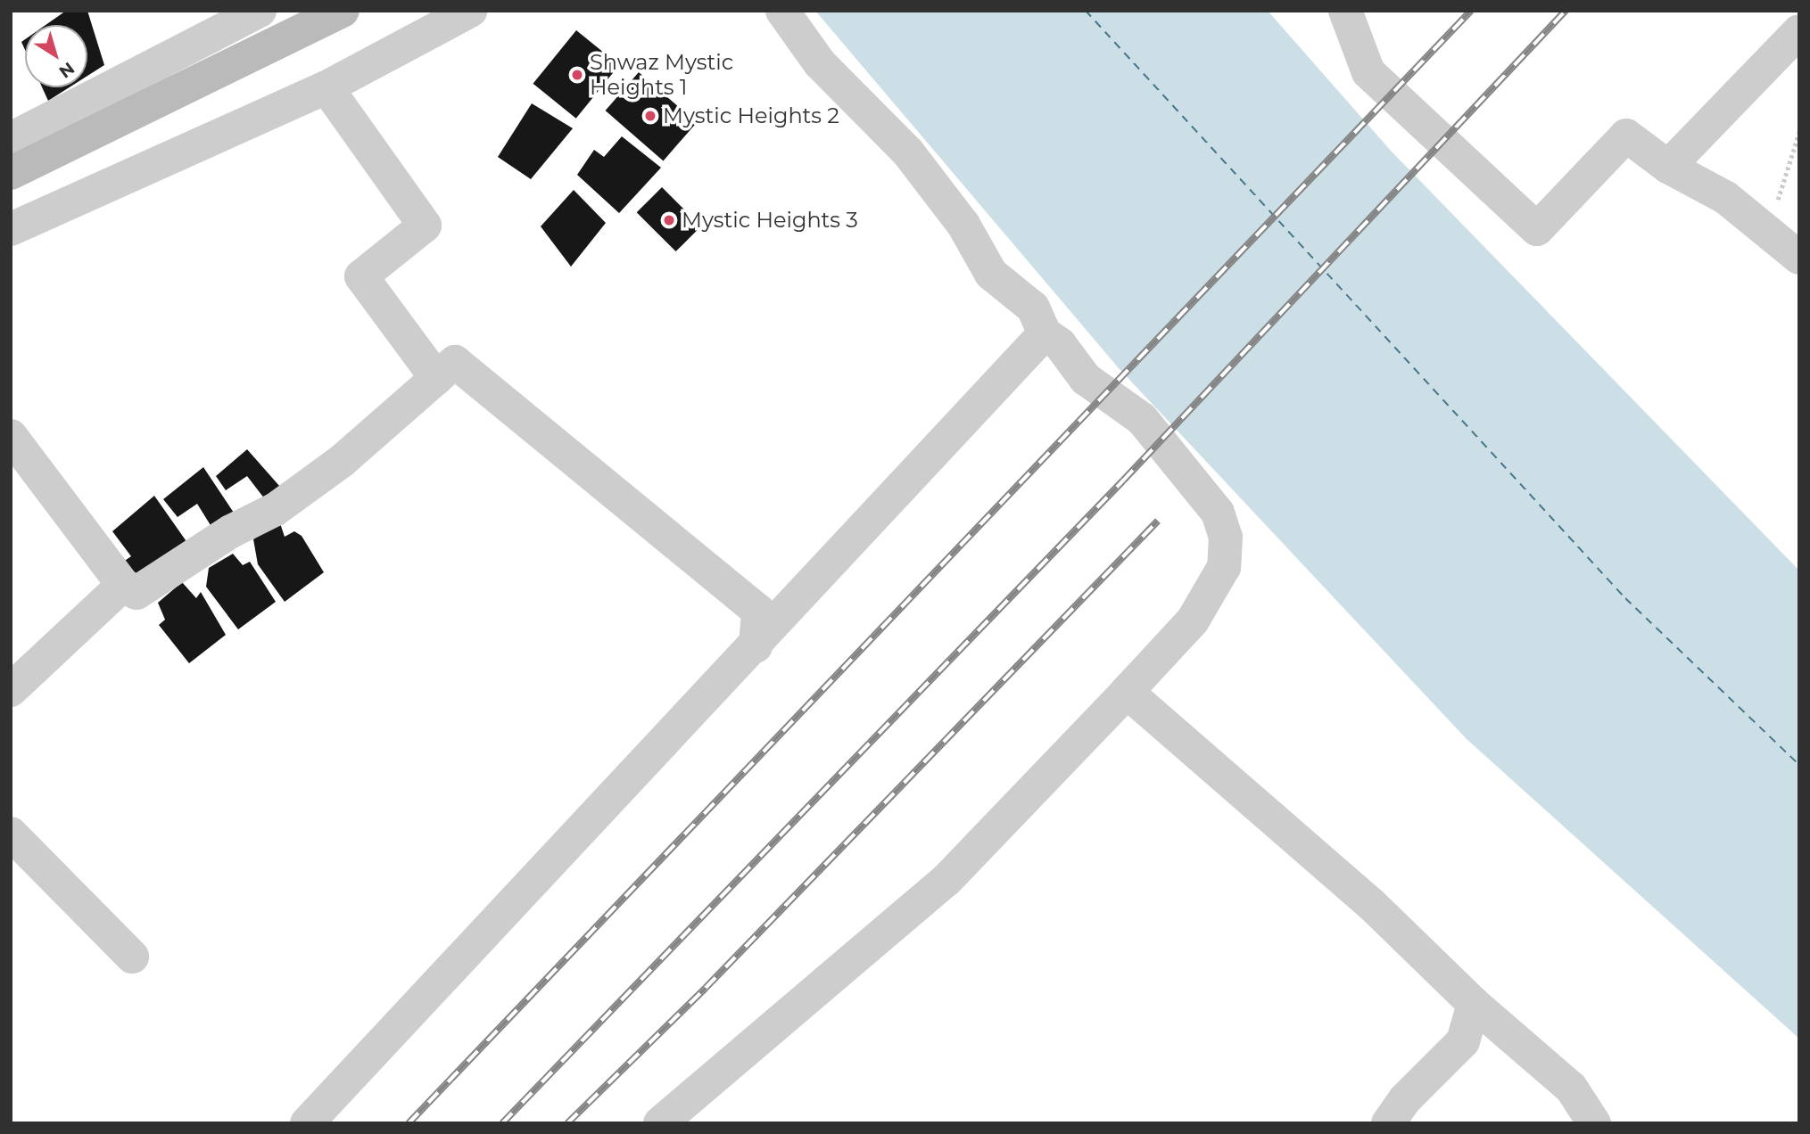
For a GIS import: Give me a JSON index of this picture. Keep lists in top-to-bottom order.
{
  "places": ["Shwaz Mystic Heights 1", "Mystic Heights 2", "Mystic Heights 3"],
  "north": "bottom right"
}
